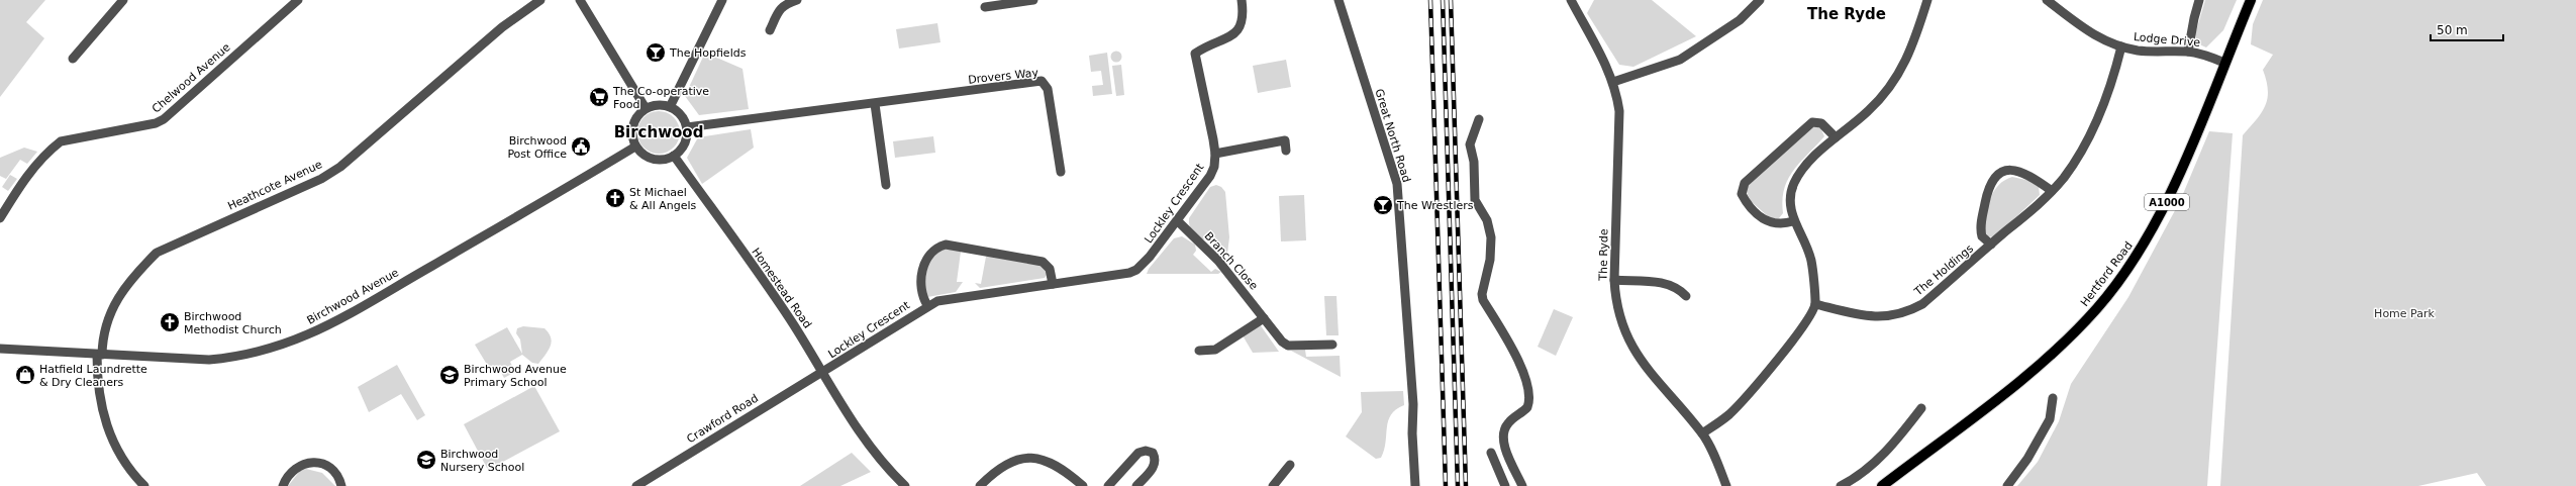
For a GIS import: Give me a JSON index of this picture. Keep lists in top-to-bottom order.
{
  "streets": {
    "main road": ["A1000", "Hertford Road"],
    "street": [
      "Lodge Drive",
      "Drovers Way",
      "Chelwood Avenue",
      "Great North Road",
      "Heathcote Avenue",
      "Lockley Crescent",
      "The Ryde",
      "Branch Close",
      "The Holdings",
      "Homestead Road",
      "Birchwood Avenue",
      "Crawford Road"
    ]
  },
  "crossings": [
    ["Lodge Drive", "The Holdings"],
    ["Lodge Drive", "Hertford Road"],
    ["Drovers Way", "Homestead Road"],
    ["Drovers Way", "Birchwood Avenue"],
    ["Heathcote Avenue", "Birchwood Avenue"],
    ["Lockley Crescent", "Branch Close"],
    ["Lockley Crescent", "Homestead Road"],
    ["Lockley Crescent", "Crawford Road"],
    ["Homestead Road", "Birchwood Avenue"],
    ["Homestead Road", "Crawford Road"]
  ],
  "districts": ["The Ryde", "Birchwood"],
  "parks": ["Home Park"],
  "places": {
    "bar": ["The Hopfields", "The Wrestlers"],
    "supermarket": ["The Co-operative Food"],
    "public building": ["Birchwood Post Office"],
    "church": ["St Michael & All Angels", "Birchwood Methodist Church"],
    "shop": ["Hatfield Laundrette & Dry Cleaners"],
    "school or university": ["Birchwood Avenue Primary School", "Birchwood Nursery School"]
  },
  "scale_bar": "50 m"
}
